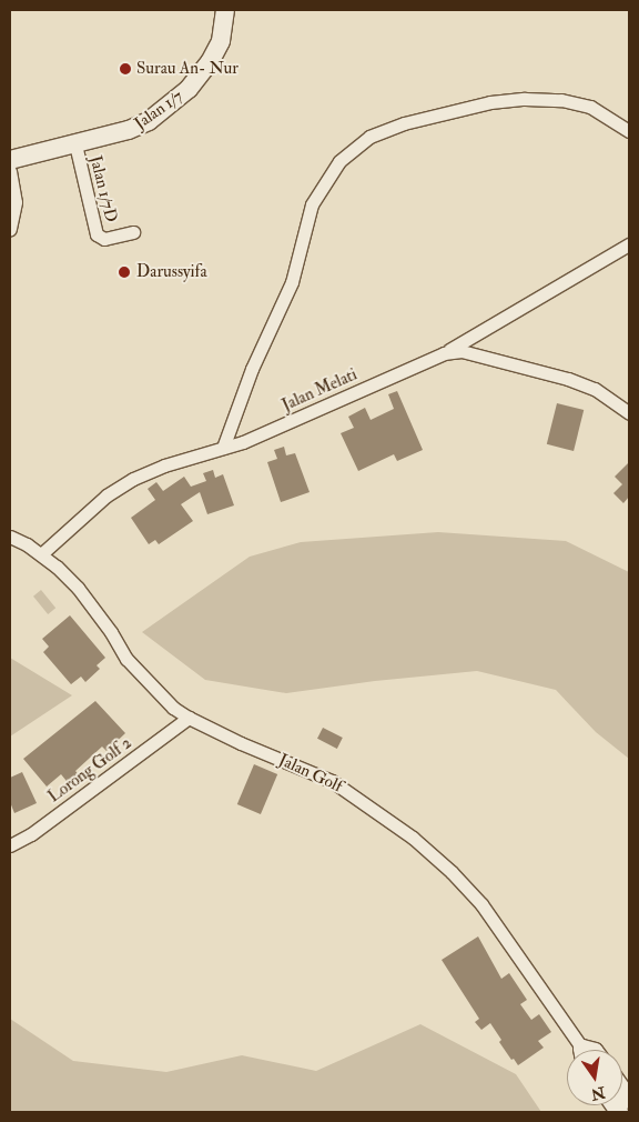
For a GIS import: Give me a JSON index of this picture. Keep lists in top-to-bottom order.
{
  "streets": {
    "street": [
      "Jalan 1/7",
      "Jalan 1/7D",
      "Jalan Melati",
      "Lorong Golf 2",
      "Jalan Golf"
    ]
  },
  "crossings": [
    ["Jalan 1/7", "Jalan 1/7D"],
    ["Jalan Melati", "Jalan Golf"],
    ["Lorong Golf 2", "Jalan Golf"]
  ],
  "places": ["Surau An- Nur", "Darussyifa"],
  "north": "bottom"
}
